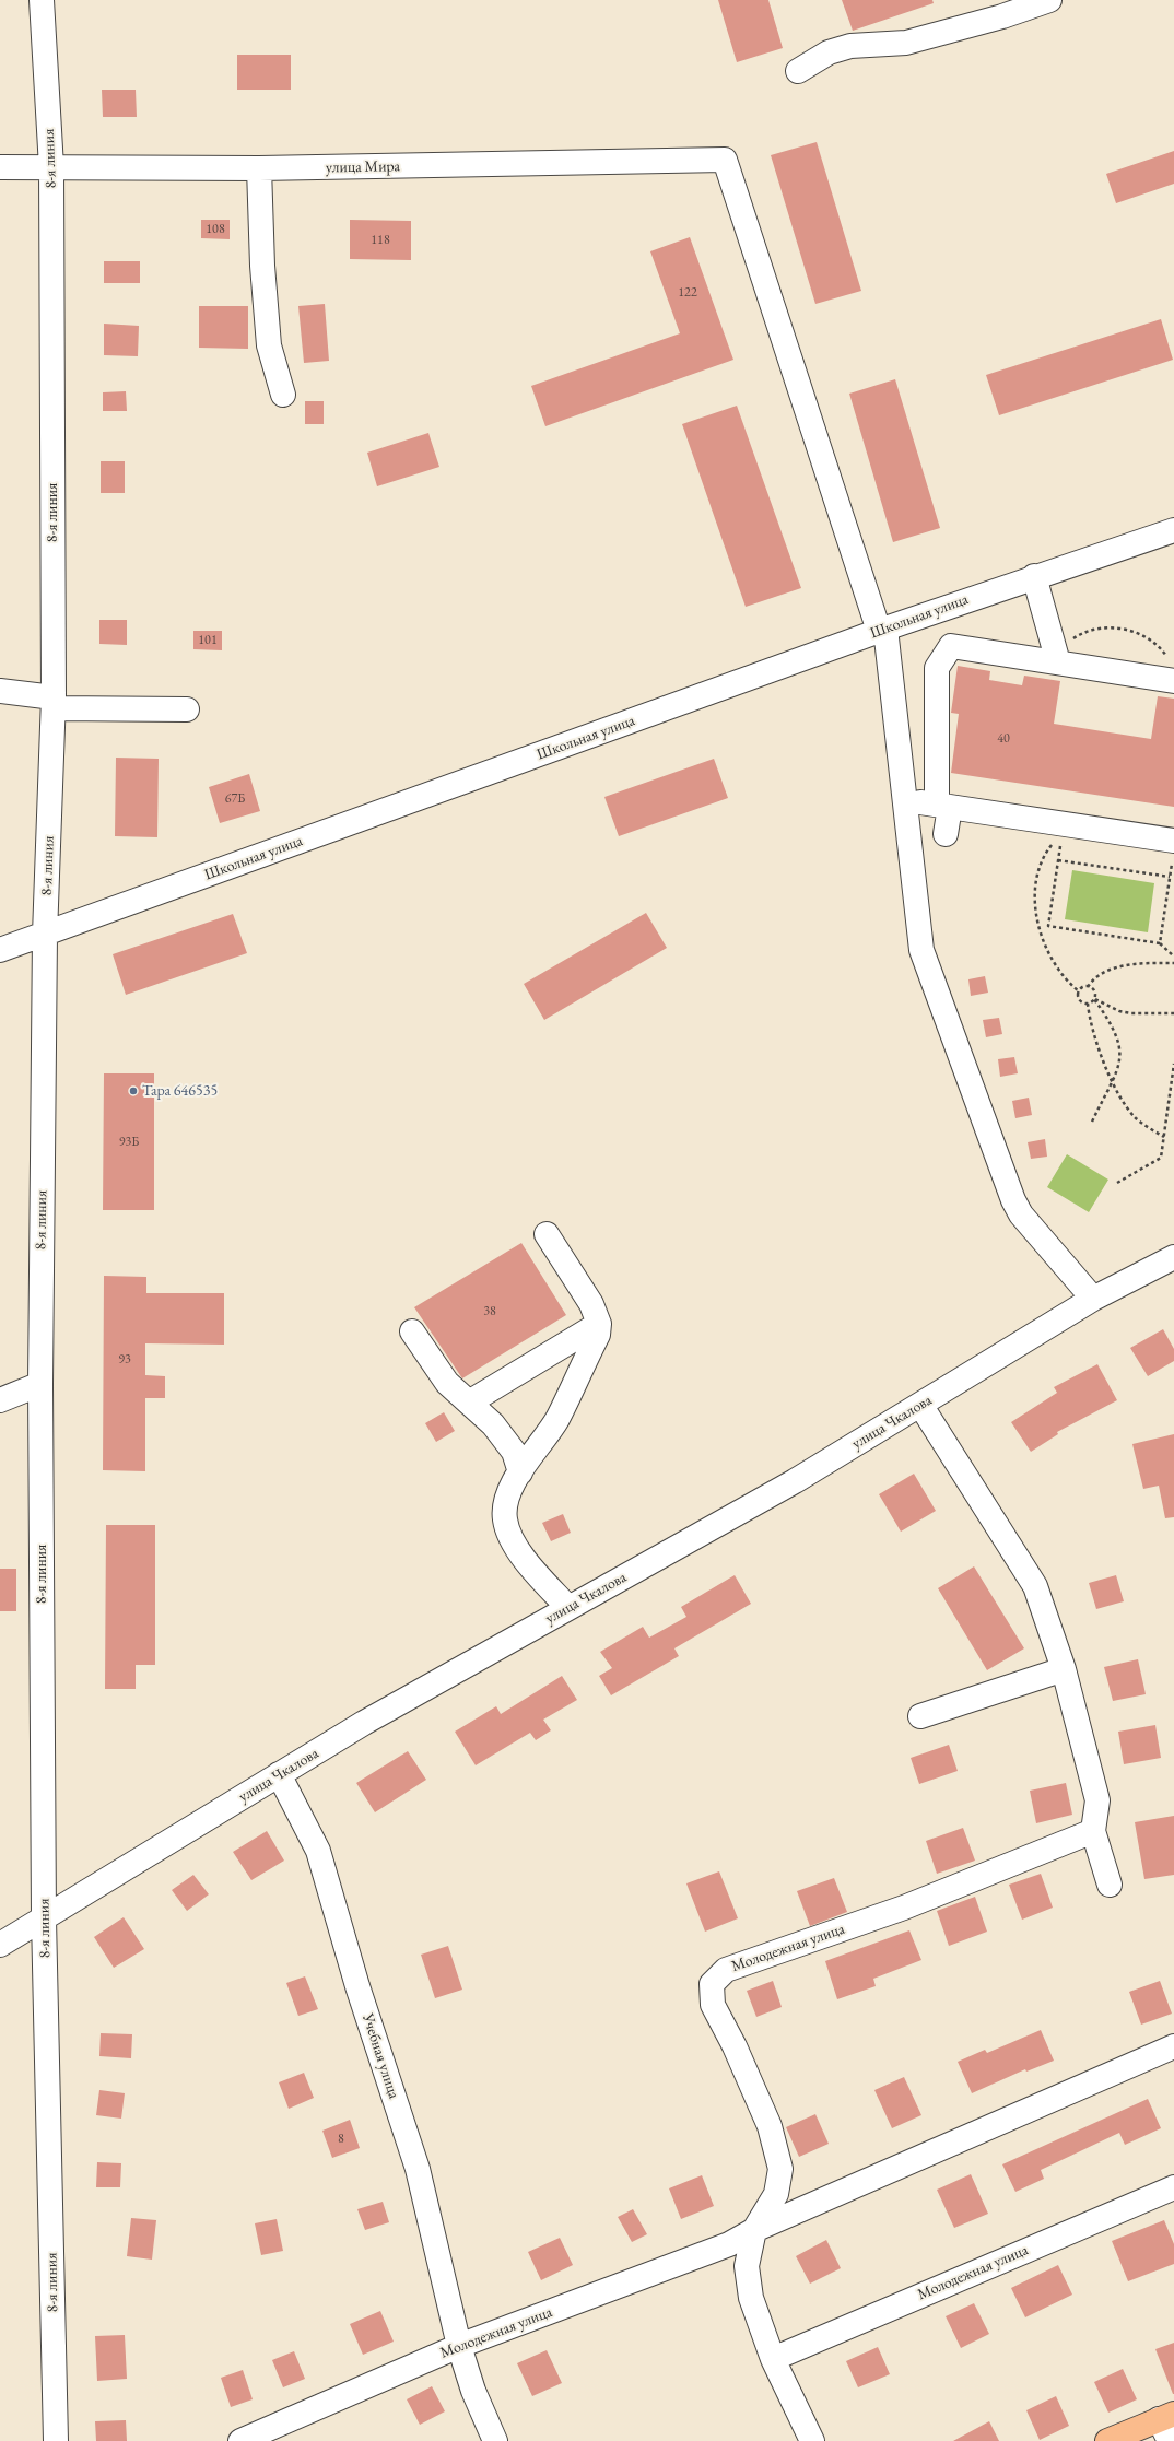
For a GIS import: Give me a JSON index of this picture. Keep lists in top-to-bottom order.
{
  "streets": {
    "street": [
      "8-я линия",
      "улица Мира",
      "Школьная улица",
      "улица Чкалова",
      "Молодежная улица",
      "Учебная улица"
    ]
  },
  "crossings": [
    ["8-я линия", "улица Мира"],
    ["8-я линия", "Школьная улица"],
    ["8-я линия", "улица Чкалова"],
    ["улица Мира", "Школьная улица"],
    ["улица Чкалова", "Учебная улица"],
    ["Молодежная улица", "Учебная улица"]
  ],
  "places": ["Тара 646535"],
  "house_numbers": [
    "108",
    "118",
    "122",
    "101",
    "40",
    "67Б",
    "93Б",
    "38",
    "93",
    "8"
  ]
}
